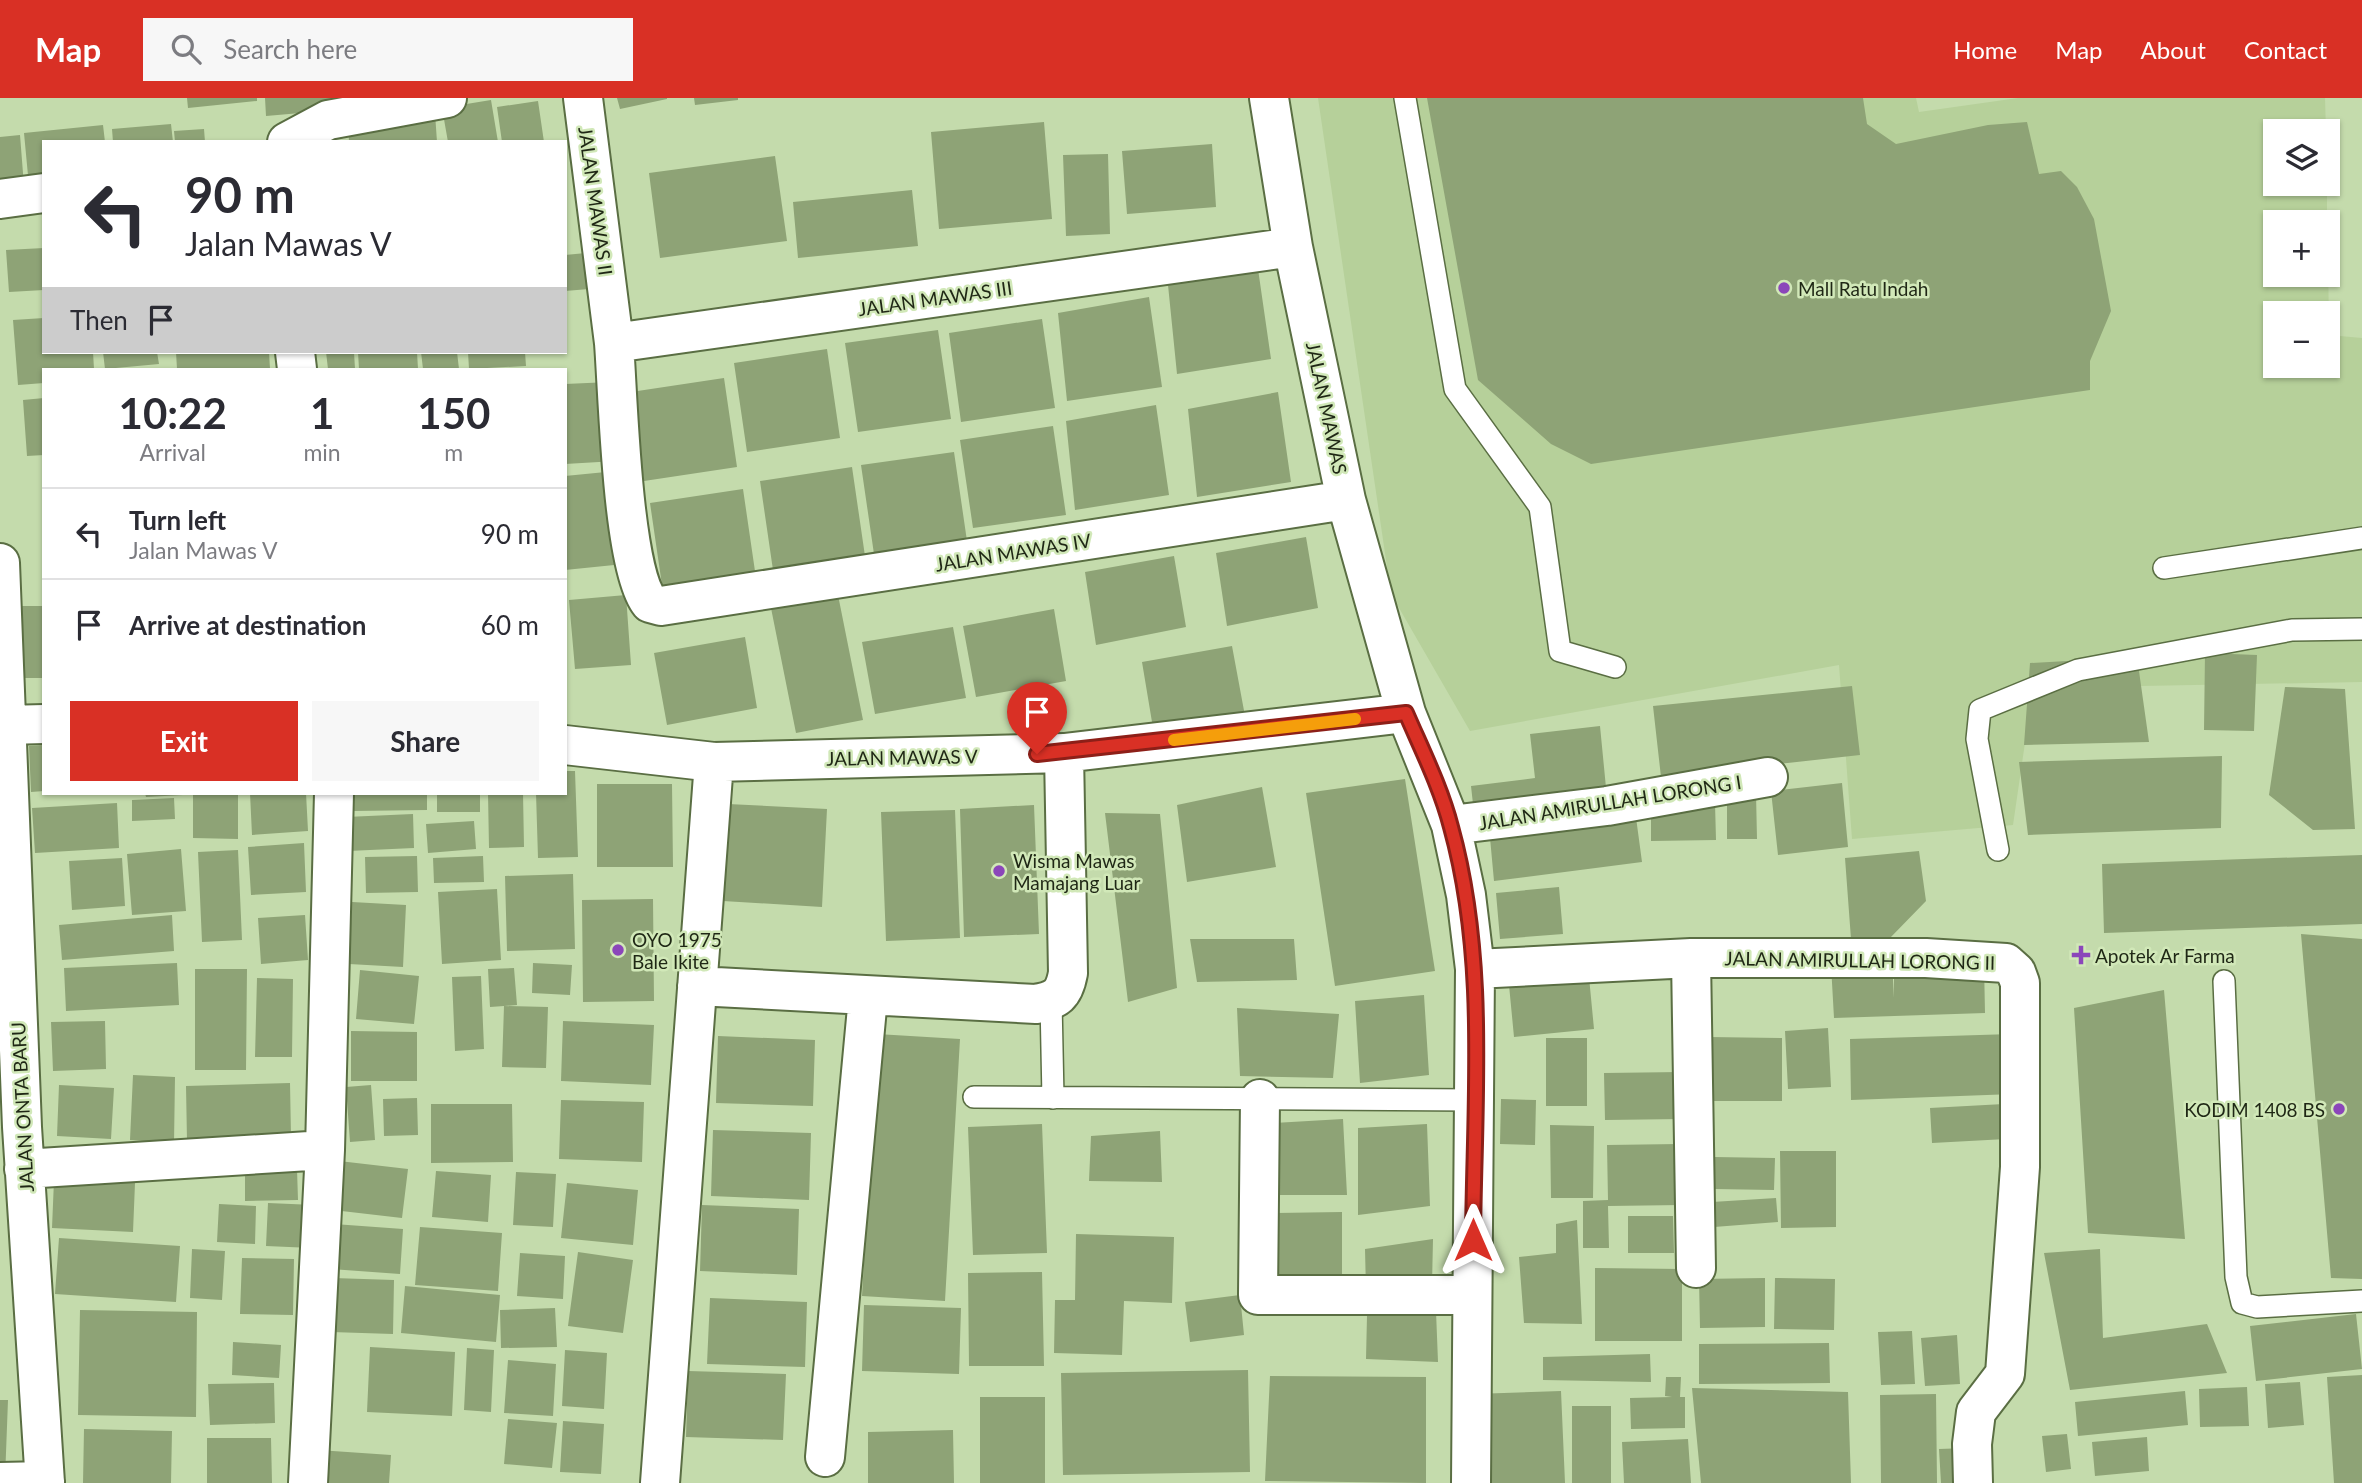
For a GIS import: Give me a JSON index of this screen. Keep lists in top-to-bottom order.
{
  "streets": {
    "street": [
      "JALAN MAWAS II",
      "JALAN MAWAS III",
      "JALAN MAWAS",
      "JALAN MAWAS IV",
      "JALAN MAWAS V",
      "JALAN AMIRULLAH LORONG I",
      "JALAN AMIRULLAH LORONG II",
      "JALAN ONTA BARU"
    ]
  },
  "crossings": [
    ["JALAN MAWAS II", "JALAN MAWAS III"],
    ["JALAN MAWAS II", "JALAN MAWAS IV"],
    ["JALAN MAWAS III", "JALAN MAWAS"],
    ["JALAN MAWAS III", "JALAN MAWAS IV"],
    ["JALAN MAWAS", "JALAN MAWAS IV"],
    ["JALAN MAWAS", "JALAN MAWAS V"],
    ["JALAN MAWAS", "JALAN AMIRULLAH LORONG I"],
    ["JALAN MAWAS", "JALAN AMIRULLAH LORONG II"]
  ],
  "places": {
    "other": [
      "Mall Ratu Indah",
      "Wisma Mawas Mamajang Luar",
      "OYO 1975 Bale Ikite",
      "KODIM 1408 BS"
    ],
    "health": ["Apotek Ar Farma"]
  },
  "page": {
    "header": "Map",
    "search": "Search here",
    "nav": [
      "Home",
      "Map",
      "About",
      "Contact"
    ],
    "map_buttons": ["+", "−"],
    "turn": ["90 m", "Jalan Mawas V"],
    "then": "Then",
    "eta": [
      "10:22",
      "Arrival",
      "1",
      "min",
      "150",
      "m"
    ],
    "list": [
      {
        "name": "Turn left",
        "note": "Jalan Mawas V",
        "value": "90 m"
      },
      {
        "name": "Arrive at destination",
        "value": "60 m"
      }
    ],
    "buttons": ["Exit", "Share"]
  }
}
